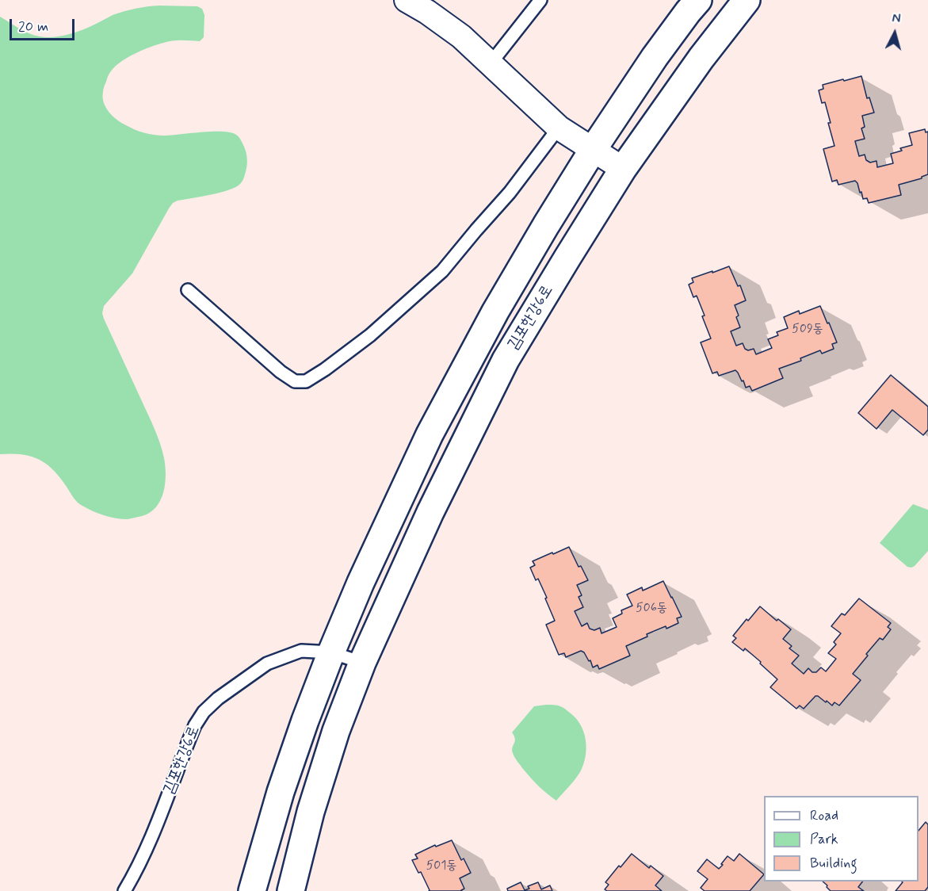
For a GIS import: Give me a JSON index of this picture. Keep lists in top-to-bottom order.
{
  "streets": {
    "street": ["김포한강6로"]
  },
  "house_numbers": ["509동", "506동", "501동"],
  "legend": ["Road", "Park", "Building"],
  "scale_bar": "20 m",
  "north": "top"
}
